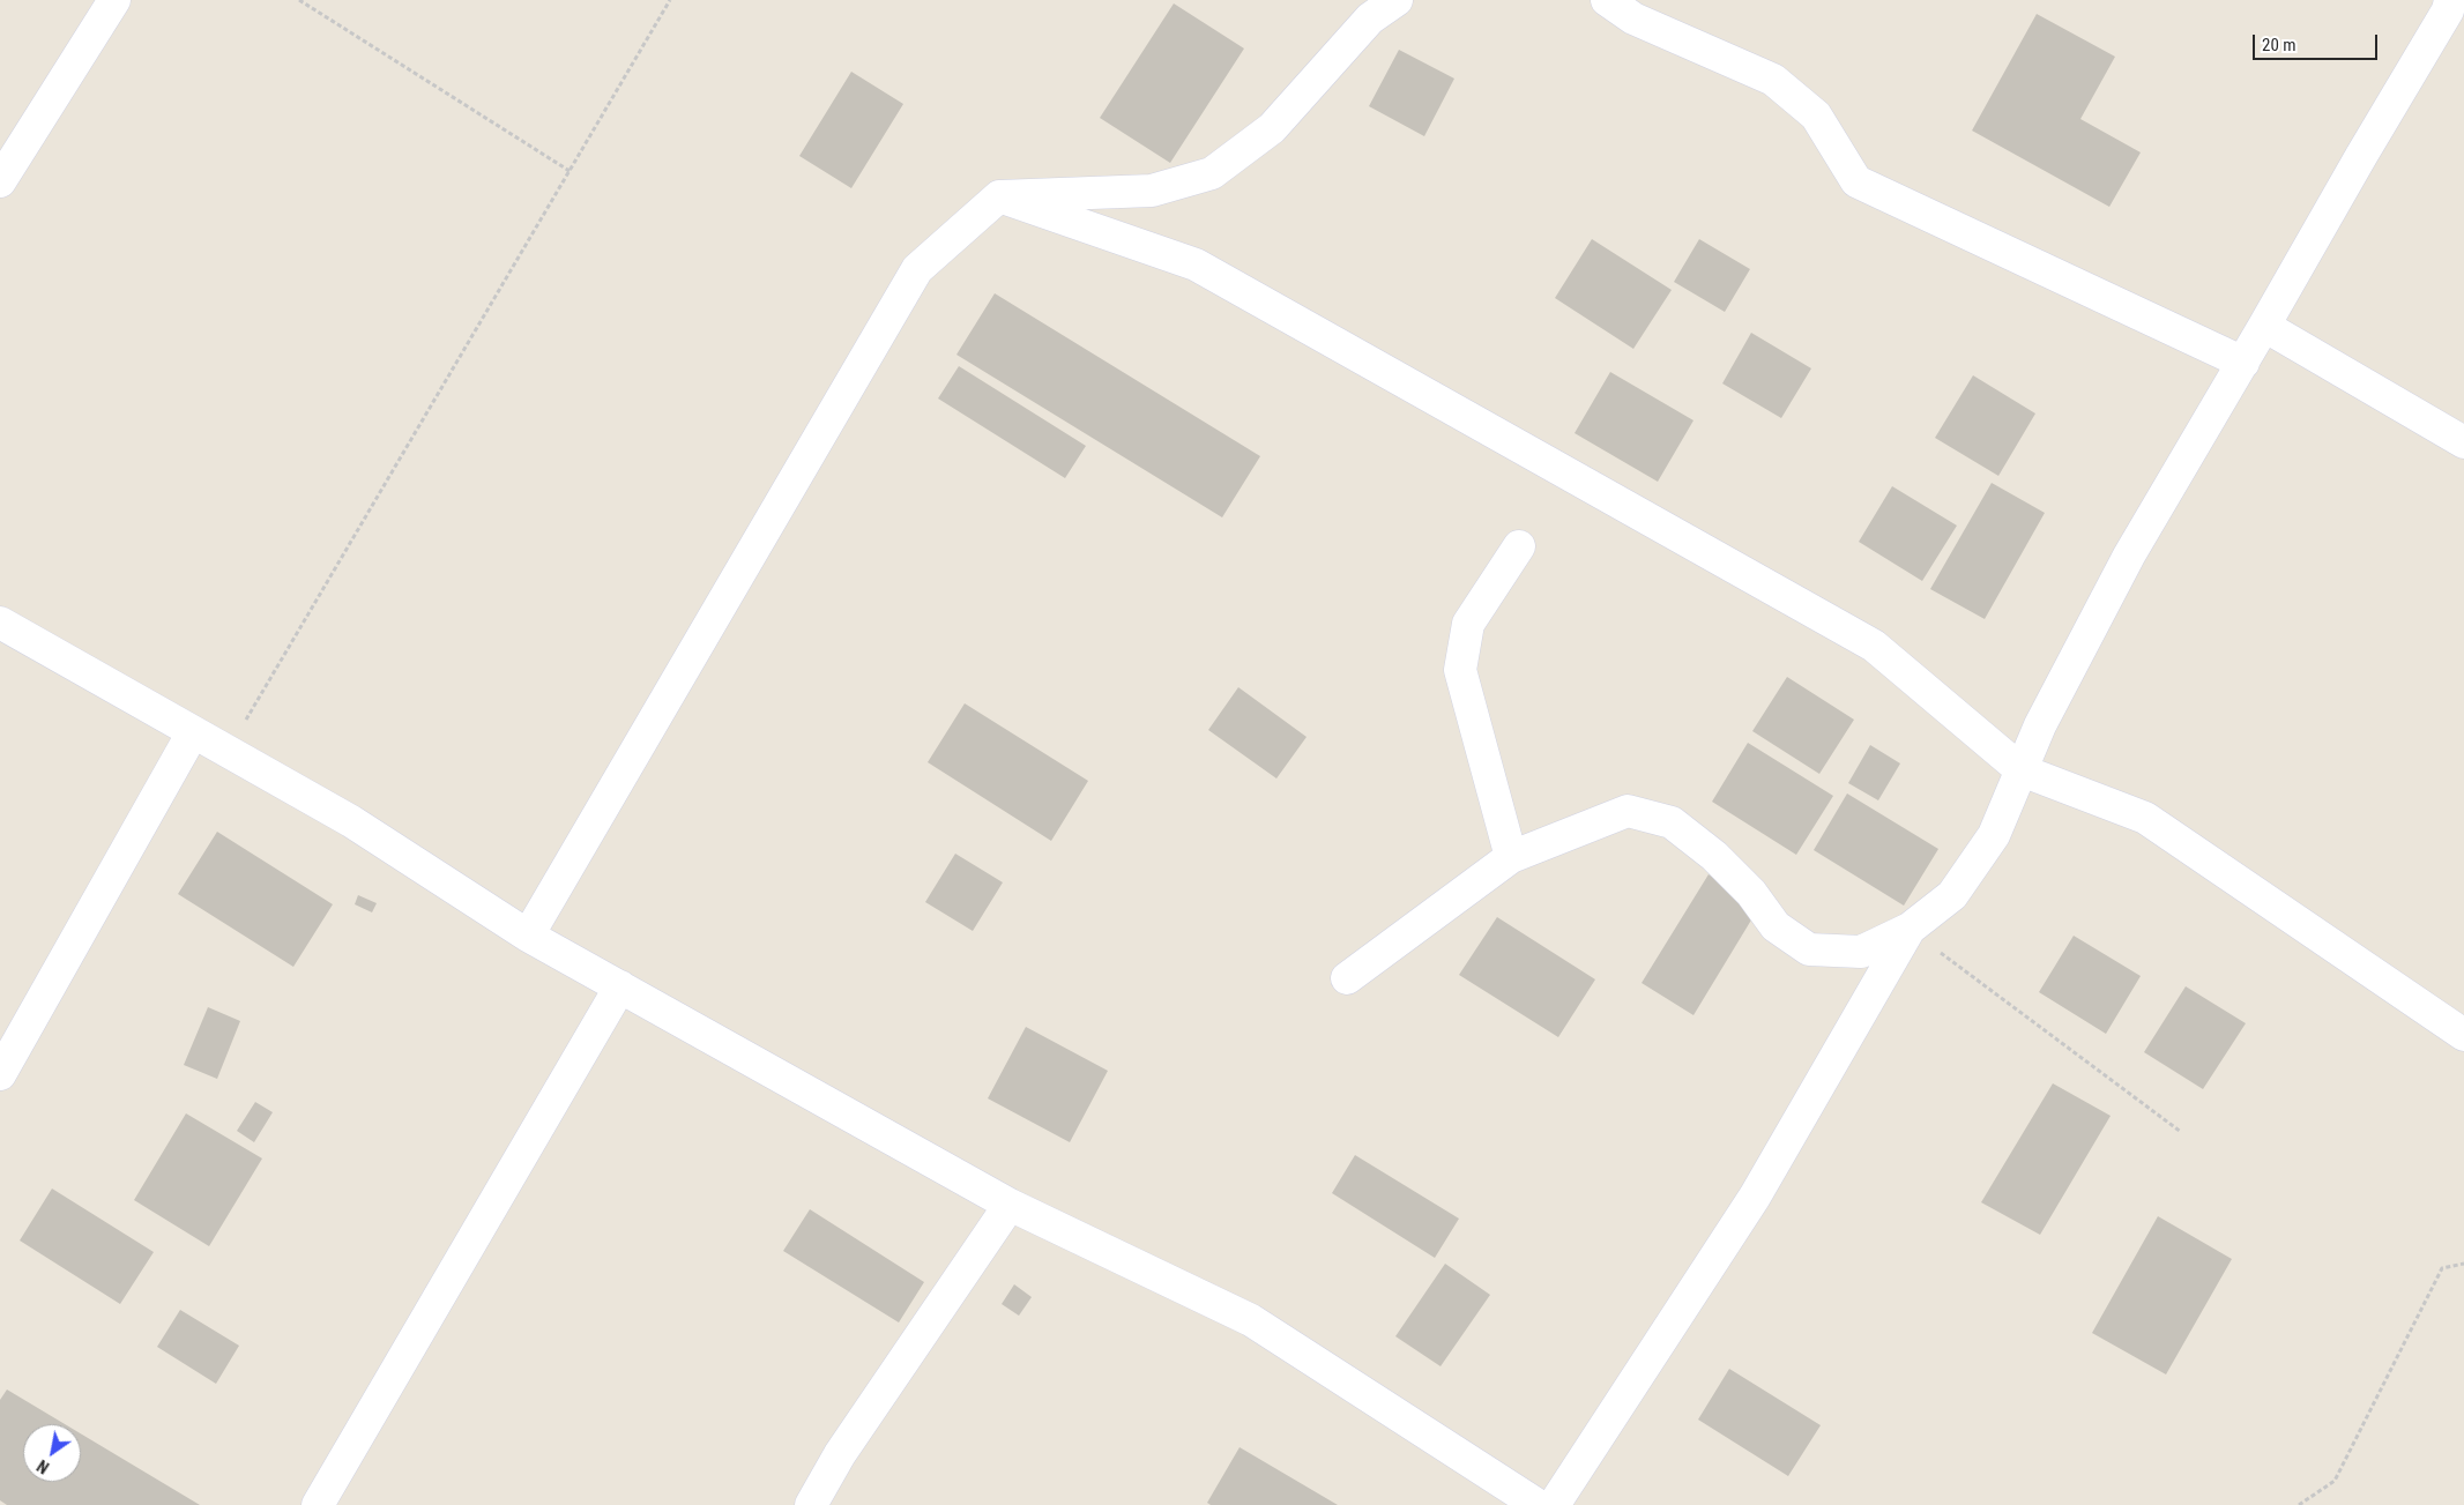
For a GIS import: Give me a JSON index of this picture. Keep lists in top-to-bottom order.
{
  "scale_bar": "20 m",
  "north": "bottom left"
}
